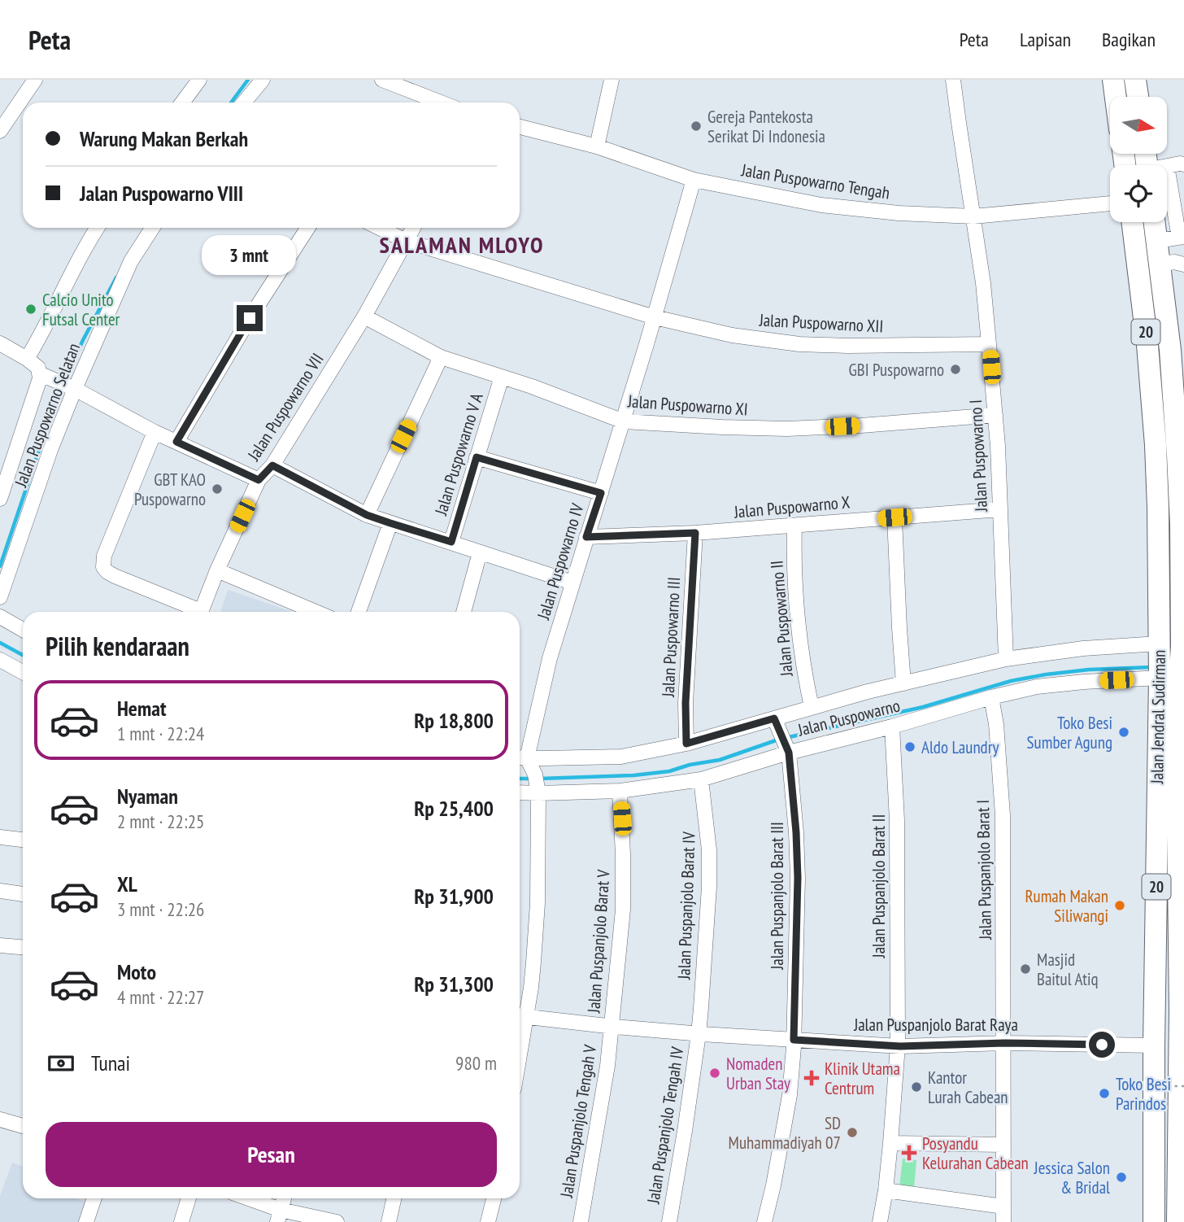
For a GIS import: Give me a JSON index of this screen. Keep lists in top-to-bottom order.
{
  "streets": {
    "highway": ["20", "Jalan Jendral Sudirman"],
    "street": [
      "Jalan Puspowarno Tengah",
      "Jalan Puspowarno XII",
      "Jalan Puspowarno XI",
      "Jalan Puspowarno VII",
      "Jalan Puspowarno Selatan",
      "Jalan Puspowarno V A",
      "Jalan Puspowarno I",
      "Jalan Puspowarno X",
      "Jalan Puspowarno IV",
      "Jalan Puspowarno II",
      "Jalan Puspowarno III",
      "Jalan Puspowarno",
      "Jalan Puspanjolo Barat I",
      "Jalan Puspanjolo Barat II",
      "Jalan Puspanjolo Barat III",
      "Jalan Puspanjolo Barat IV",
      "Jalan Puspanjolo Barat V",
      "Jalan Puspanjolo Barat Raya",
      "Jalan Puspanjolo Tengah V",
      "Jalan Puspanjolo Tengah IV"
    ]
  },
  "crossings": [
    ["Jalan Puspowarno Tengah", "Jalan Puspowarno I"],
    ["Jalan Puspowarno Tengah", "Jalan Puspowarno IV"],
    ["Jalan Puspowarno XII", "Jalan Puspowarno VII"],
    ["Jalan Puspowarno XII", "Jalan Puspowarno I"],
    ["Jalan Puspowarno XII", "Jalan Puspowarno IV"],
    ["Jalan Puspowarno XI", "Jalan Puspowarno VII"],
    ["Jalan Puspowarno XI", "Jalan Puspowarno V A"],
    ["Jalan Puspowarno XI", "Jalan Puspowarno I"],
    ["Jalan Puspowarno XI", "Jalan Puspowarno IV"],
    ["Jalan Puspowarno I", "Jalan Puspowarno X"],
    ["Jalan Puspowarno I", "Jalan Puspowarno"],
    ["Jalan Puspowarno X", "Jalan Puspowarno IV"],
    ["Jalan Puspowarno X", "Jalan Puspowarno II"],
    ["Jalan Puspowarno X", "Jalan Puspowarno III"],
    ["Jalan Puspowarno IV", "Jalan Puspowarno"],
    ["Jalan Puspowarno II", "Jalan Puspowarno"],
    ["Jalan Puspowarno III", "Jalan Puspowarno"],
    ["Jalan Jendral Sudirman", "Jalan Puspowarno"],
    ["Jalan Jendral Sudirman", "Jalan Puspanjolo Barat Raya"],
    ["Jalan Puspowarno", "Jalan Puspanjolo Barat I"],
    ["Jalan Puspowarno", "Jalan Puspanjolo Barat II"],
    ["Jalan Puspowarno", "Jalan Puspanjolo Barat III"],
    ["Jalan Puspowarno", "Jalan Puspanjolo Barat IV"],
    ["Jalan Puspowarno", "Jalan Puspanjolo Barat V"],
    ["Jalan Puspanjolo Barat I", "Jalan Puspanjolo Barat Raya"],
    ["Jalan Puspanjolo Barat II", "Jalan Puspanjolo Barat Raya"],
    ["Jalan Puspanjolo Barat III", "Jalan Puspanjolo Barat Raya"],
    ["Jalan Puspanjolo Barat IV", "Jalan Puspanjolo Barat Raya"],
    ["Jalan Puspanjolo Barat IV", "Jalan Puspanjolo Tengah IV"],
    ["Jalan Puspanjolo Barat V", "Jalan Puspanjolo Barat Raya"],
    ["Jalan Puspanjolo Barat V", "Jalan Puspanjolo Tengah V"],
    ["Jalan Puspanjolo Barat Raya", "Jalan Puspanjolo Tengah V"],
    ["Jalan Puspanjolo Barat Raya", "Jalan Puspanjolo Tengah IV"]
  ],
  "districts": ["SALAMAN MLOYO"],
  "places": {
    "other": [
      "Gereja Pantekosta Serikat Di Indonesia",
      "Calcio Unito Futsal Center",
      "GBI Puspowarno",
      "GBT KAO Puspowarno",
      "Toko Besi Sumber Agung",
      "Aldo Laundry",
      "Rumah Makan Siliwangi",
      "Masjid Baitul Atiq",
      "Nomaden Urban Stay",
      "Kantor Lurah Cabean",
      "Toko Besi Parindos",
      "SD Muhammadiyah 07",
      "Jessica Salon & Bridal"
    ],
    "health": ["Klinik Utama Centrum", "Posyandu Kelurahan Cabean"]
  },
  "north": "right",
  "page": {
    "header": "Peta",
    "nav": ["Peta", "Lapisan", "Bagikan"],
    "banner": ["Warung Makan Berkah", "Jalan Puspowarno VIII"],
    "bubble": "3 mnt",
    "heading": "Pilih kendaraan",
    "list": [
      {
        "name": "Hemat",
        "note": "1 mnt · 22:24",
        "value": "Rp 18,800"
      },
      {
        "name": "Nyaman",
        "note": "2 mnt · 22:25",
        "value": "Rp 25,400"
      },
      {
        "name": "XL",
        "note": "3 mnt · 22:26",
        "value": "Rp 31,900"
      },
      {
        "name": "Moto",
        "note": "4 mnt · 22:27",
        "value": "Rp 31,300"
      }
    ],
    "pay": ["Tunai", "980 m"],
    "buttons": "Pesan"
  }
}
